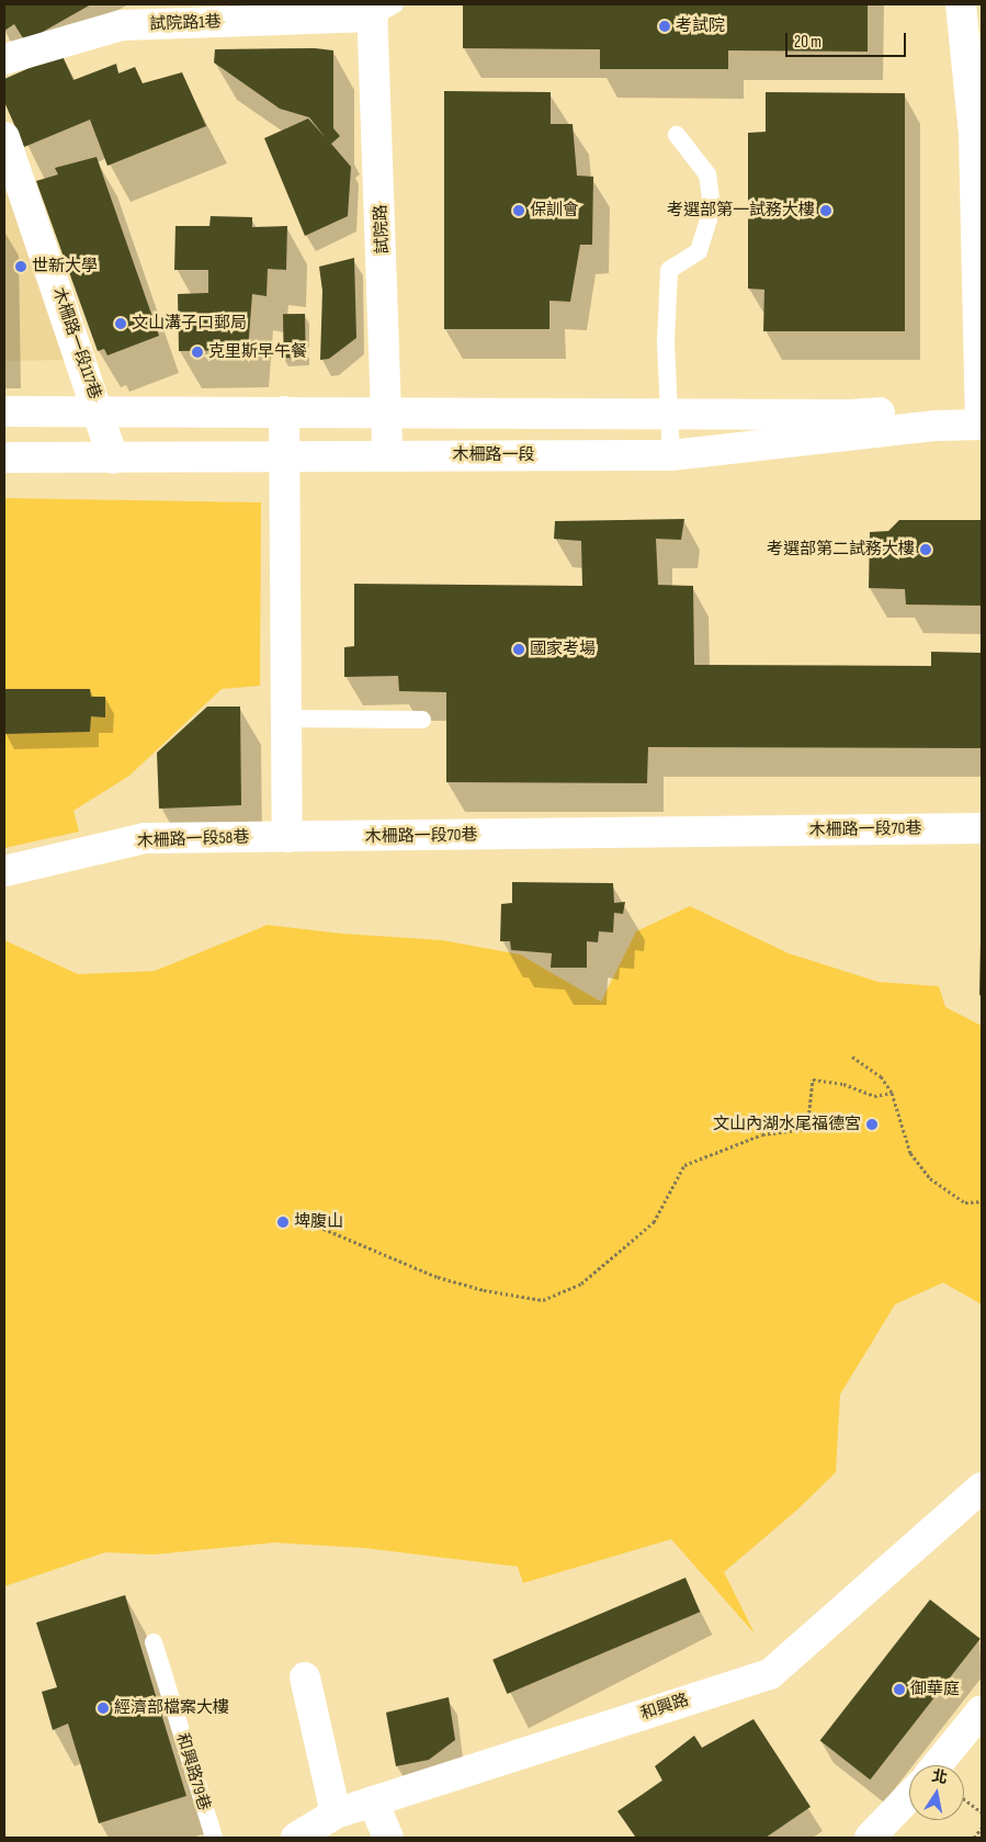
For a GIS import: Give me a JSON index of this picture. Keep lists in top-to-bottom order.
{
  "streets": {
    "street": [
      "試院路1巷",
      "試院路",
      "木柵路一段117巷",
      "木柵路一段",
      "木柵路一段70巷",
      "木柵路一段58巷",
      "和興路"
    ],
    "lane": ["和興路79巷"]
  },
  "crossings": [
    ["試院路1巷", "試院路"],
    ["試院路", "木柵路一段"],
    ["木柵路一段117巷", "木柵路一段"],
    ["木柵路一段70巷", "木柵路一段58巷"]
  ],
  "places": [
    "考試院",
    "保訓會",
    "考選部第一試務大樓",
    "世新大學",
    "文山溝子口郵局",
    "克里斯早午餐",
    "考選部第二試務大樓",
    "國家考場",
    "文山內湖水尾福德宮",
    "埤腹山",
    "御華庭",
    "經濟部檔案大樓"
  ],
  "scale_bar": "20 m",
  "north": "top"
}
